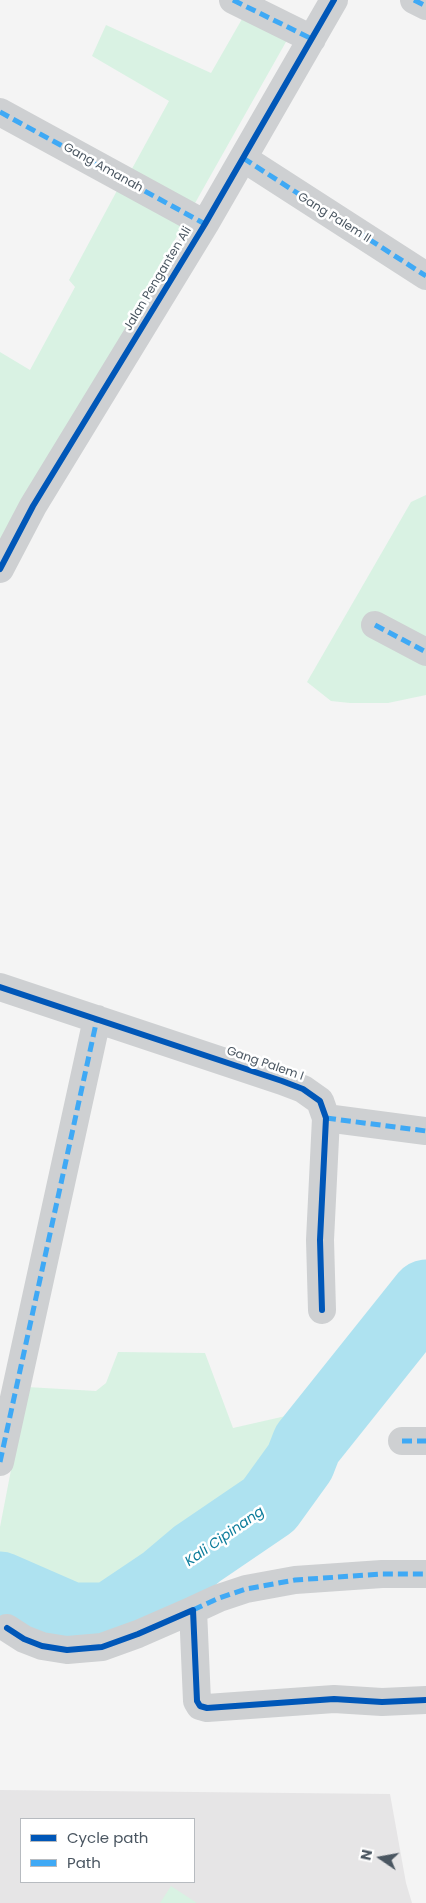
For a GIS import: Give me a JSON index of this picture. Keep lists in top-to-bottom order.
{
  "streets": {
    "street": [
      "Gang Amanah",
      "Gang Palem II",
      "Jalan Penganten Ali",
      "Gang Palem I"
    ]
  },
  "crossings": [
    ["Gang Amanah", "Jalan Penganten Ali"],
    ["Gang Palem II", "Jalan Penganten Ali"]
  ],
  "water": ["Kali Cipinang"],
  "legend": ["Cycle path", "Path"],
  "north": "left"
}
